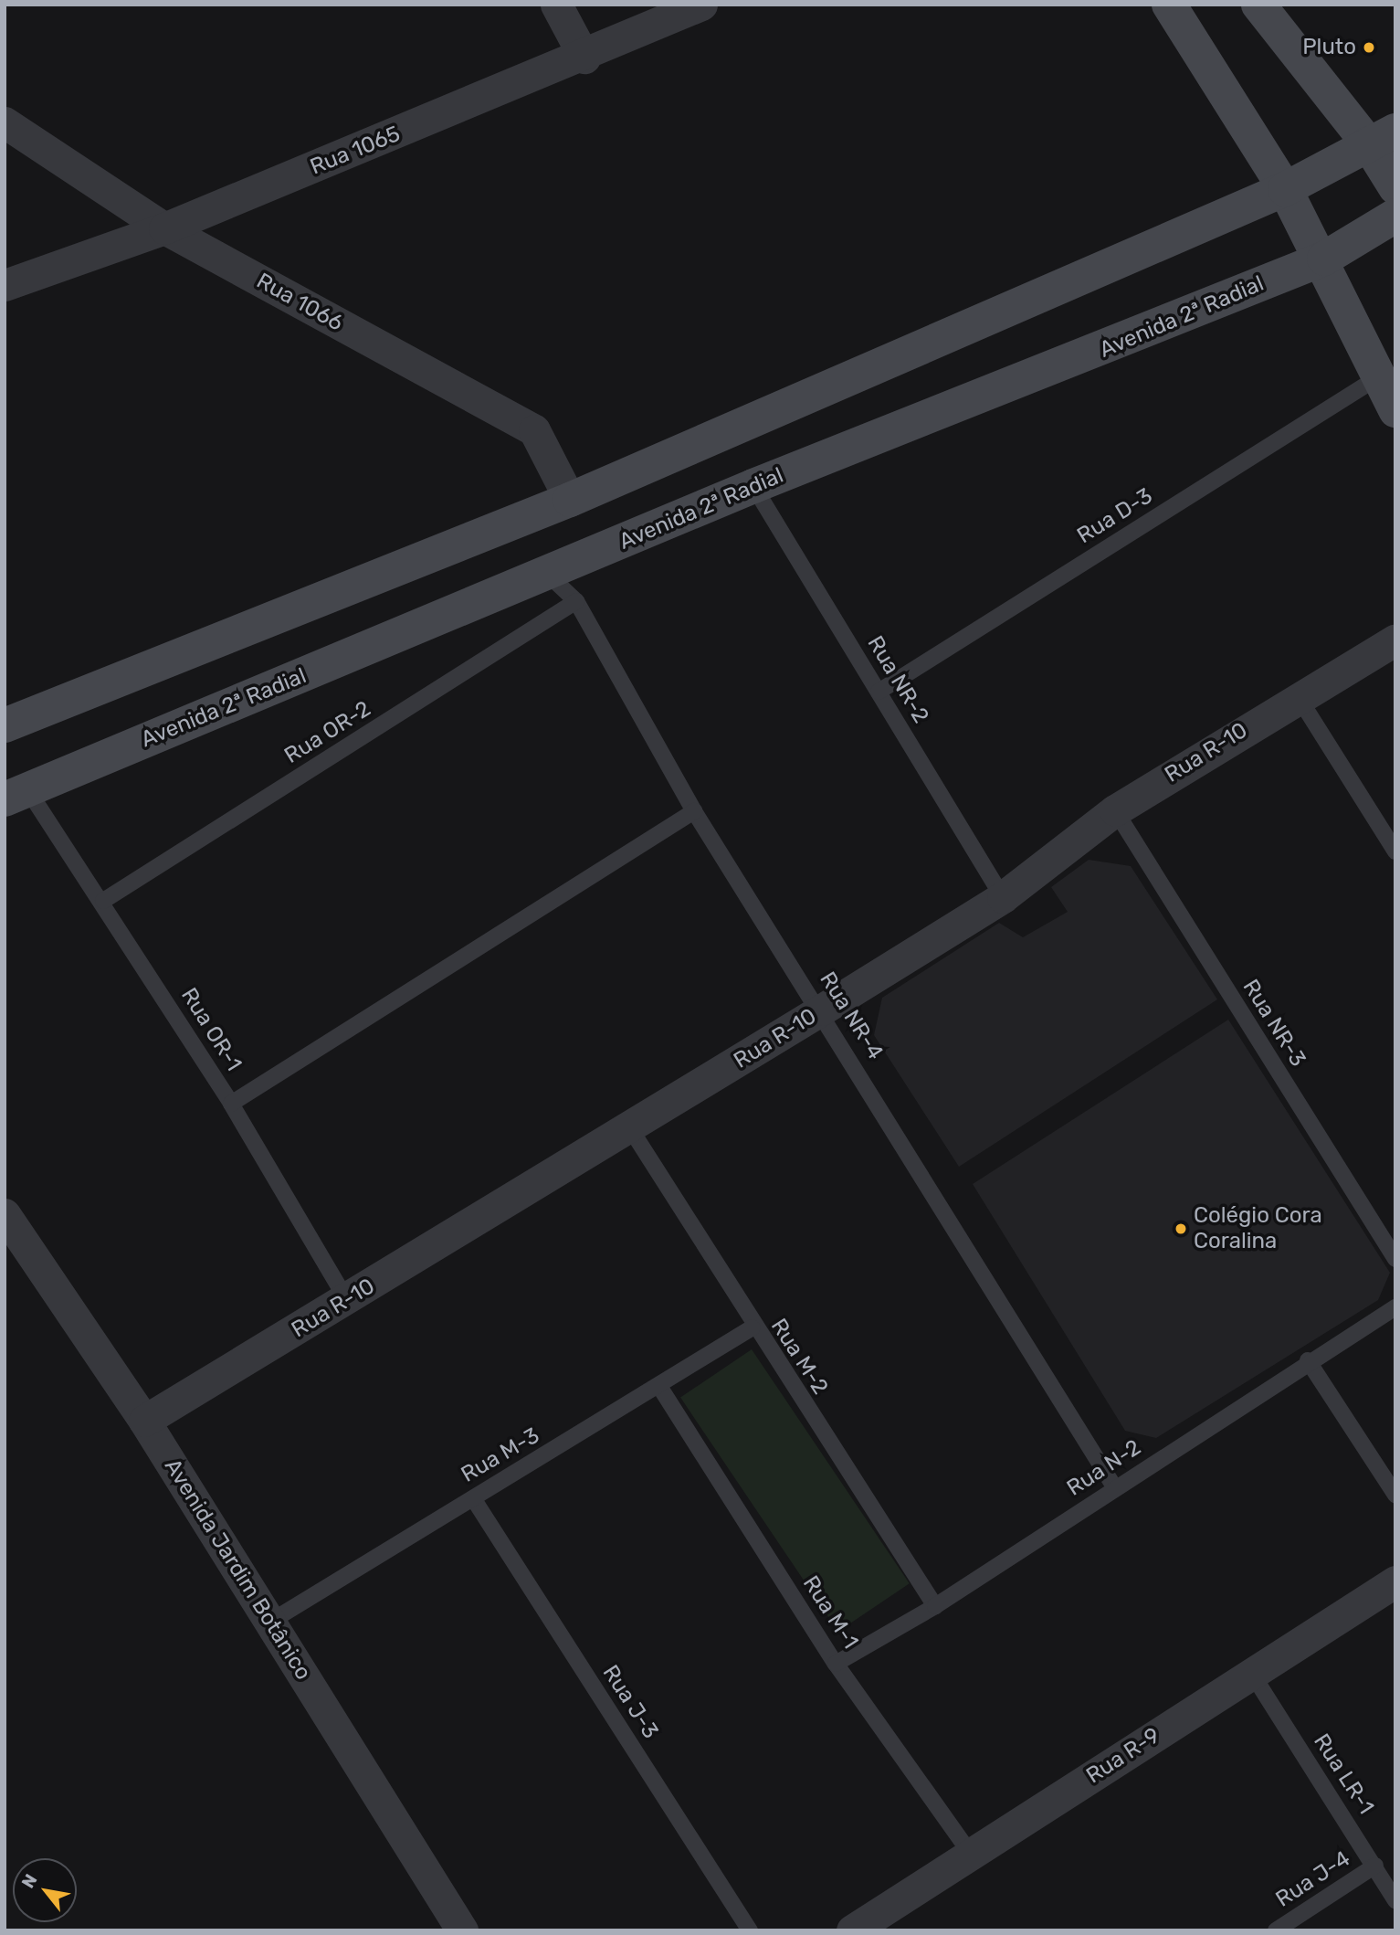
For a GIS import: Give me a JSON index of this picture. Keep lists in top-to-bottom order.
{
  "streets": {
    "main road": ["Avenida 2ª Radial"],
    "street": [
      "Rua 1065",
      "Rua 1066",
      "Rua R-10",
      "Avenida Jardim Botânico",
      "Rua R-9"
    ],
    "lane": [
      "Rua D-3",
      "Rua NR-2",
      "Rua OR-2",
      "Rua NR-4",
      "Rua NR-3",
      "Rua OR-1",
      "Rua M-2",
      "Rua M-3",
      "Rua N-2",
      "Rua M-1",
      "Rua J-3",
      "Rua LR-1",
      "Rua J-4"
    ]
  },
  "crossings": [
    ["Rua 1065", "Rua 1066"],
    ["Avenida 2ª Radial", "Rua NR-2"],
    ["Avenida 2ª Radial", "Rua NR-4"],
    ["Avenida 2ª Radial", "Rua OR-1"],
    ["Rua D-3", "Rua NR-2"],
    ["Rua NR-2", "Rua R-10"],
    ["Rua OR-2", "Rua NR-4"],
    ["Rua OR-2", "Rua OR-1"],
    ["Rua R-10", "Rua NR-4"],
    ["Rua R-10", "Rua NR-3"],
    ["Rua R-10", "Rua OR-1"],
    ["Rua R-10", "Rua M-2"],
    ["Rua R-10", "Avenida Jardim Botânico"],
    ["Rua NR-4", "Rua N-2"],
    ["Rua M-2", "Rua M-3"],
    ["Rua M-2", "Rua N-2"],
    ["Rua M-3", "Avenida Jardim Botânico"],
    ["Rua M-3", "Rua M-1"],
    ["Rua M-3", "Rua J-3"],
    ["Rua N-2", "Rua M-1"],
    ["Rua M-1", "Rua R-9"],
    ["Rua R-9", "Rua LR-1"],
    ["Rua LR-1", "Rua J-4"]
  ],
  "places": ["Pluto", "Colégio Cora Coralina"],
  "north": "top left"
}
